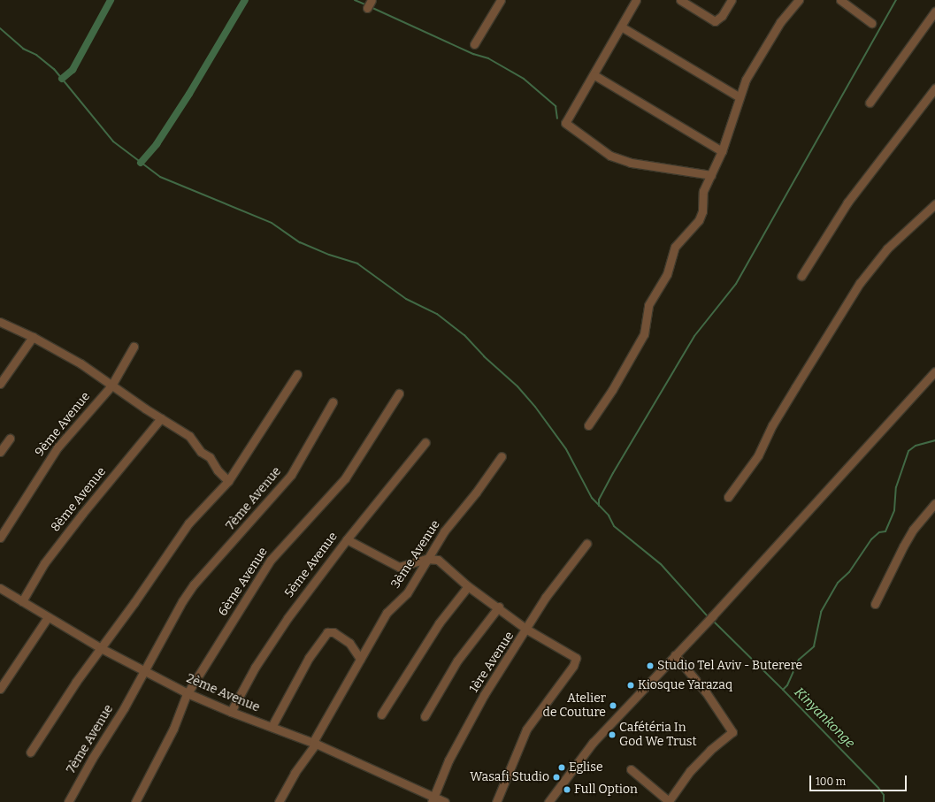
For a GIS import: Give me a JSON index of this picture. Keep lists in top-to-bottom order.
{
  "streets": {
    "street": [
      "9ème Avenue",
      "7ème Avenue",
      "8ème Avenue",
      "3ème Avenue",
      "5ème Avenue",
      "6ème Avenue",
      "1ère Avenue",
      "2ème Avenue"
    ]
  },
  "crossings": [
    ["7ème Avenue", "2ème Avenue"],
    ["8ème Avenue", "2ème Avenue"],
    ["3ème Avenue", "2ème Avenue"],
    ["5ème Avenue", "2ème Avenue"],
    ["6ème Avenue", "2ème Avenue"],
    ["1ère Avenue", "2ème Avenue"]
  ],
  "water": ["Kinyankonge"],
  "places": [
    "Studio Tel Aviv - Buterere",
    "Kiosque Yarazaq",
    "Atelier de Couture",
    "Cafétéria In God We Trust",
    "Eglise",
    "Wasafi Studio",
    "Full Option"
  ],
  "scale_bar": "100 m"
}
